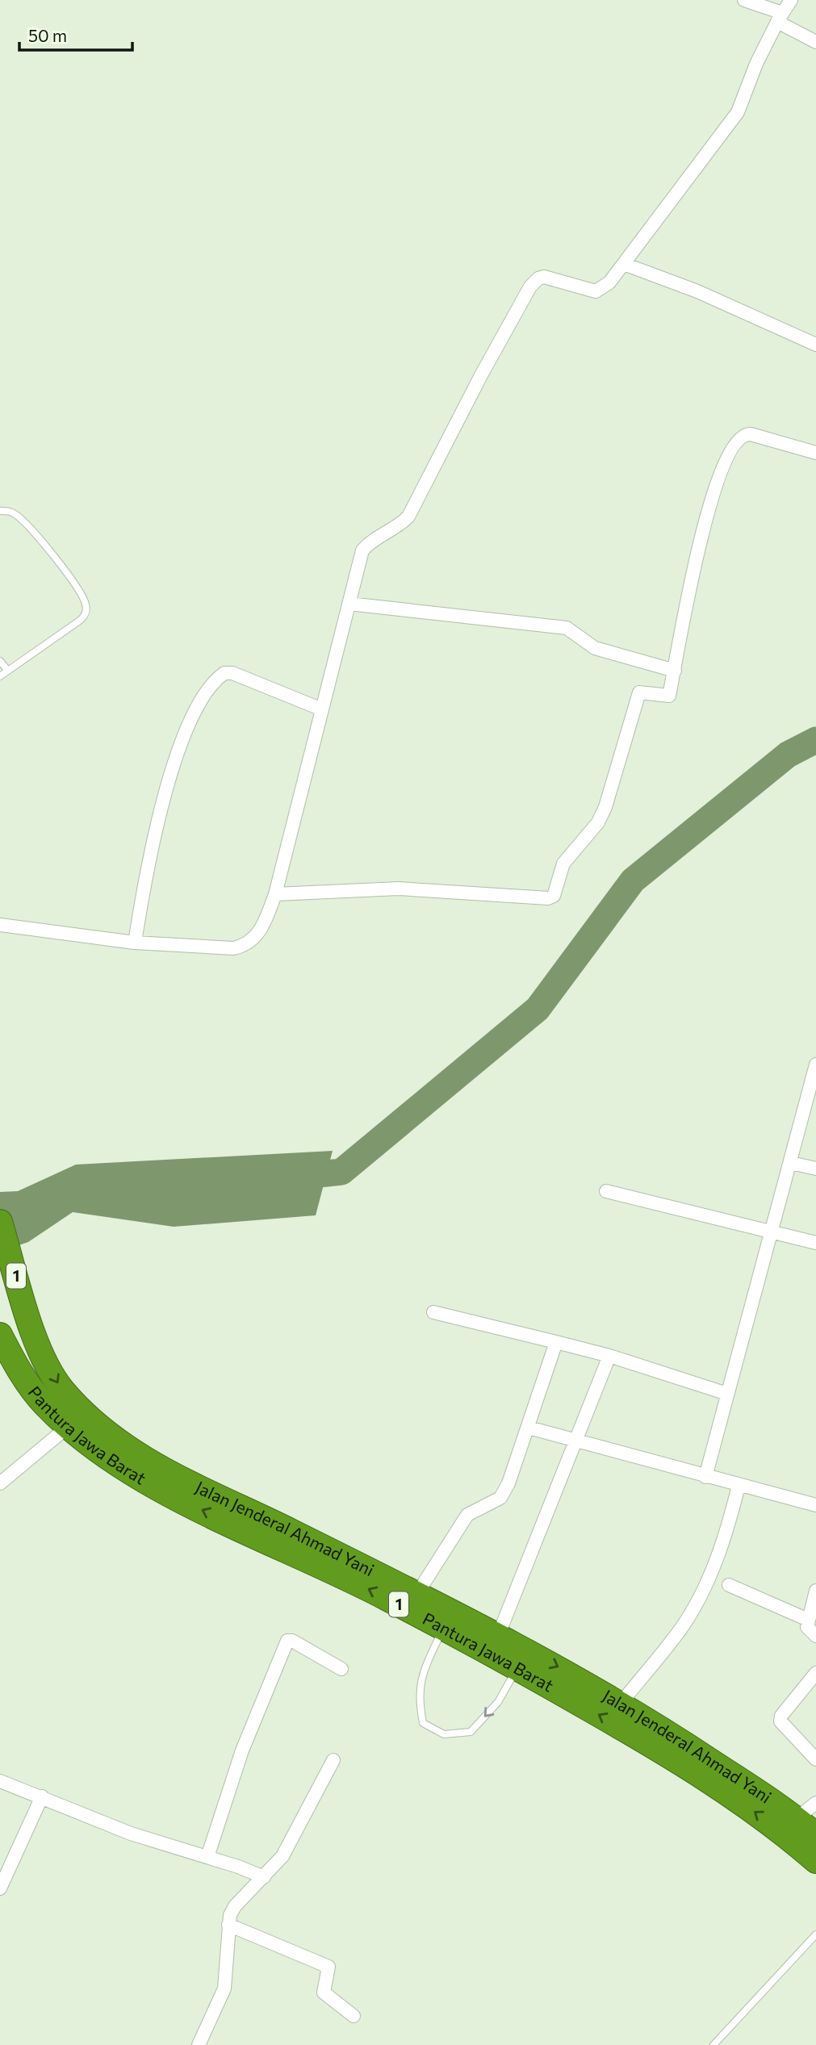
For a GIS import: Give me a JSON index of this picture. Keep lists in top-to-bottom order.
{
  "streets": {
    "highway": ["1", "Pantura Jawa Barat", "Jalan Jenderal Ahmad Yani"]
  },
  "crossings": [
    ["Pantura Jawa Barat", "Jalan Jenderal Ahmad Yani"]
  ],
  "one_way": ["Pantura Jawa Barat", "Jalan Jenderal Ahmad Yani"],
  "scale_bar": "50 m"
}
